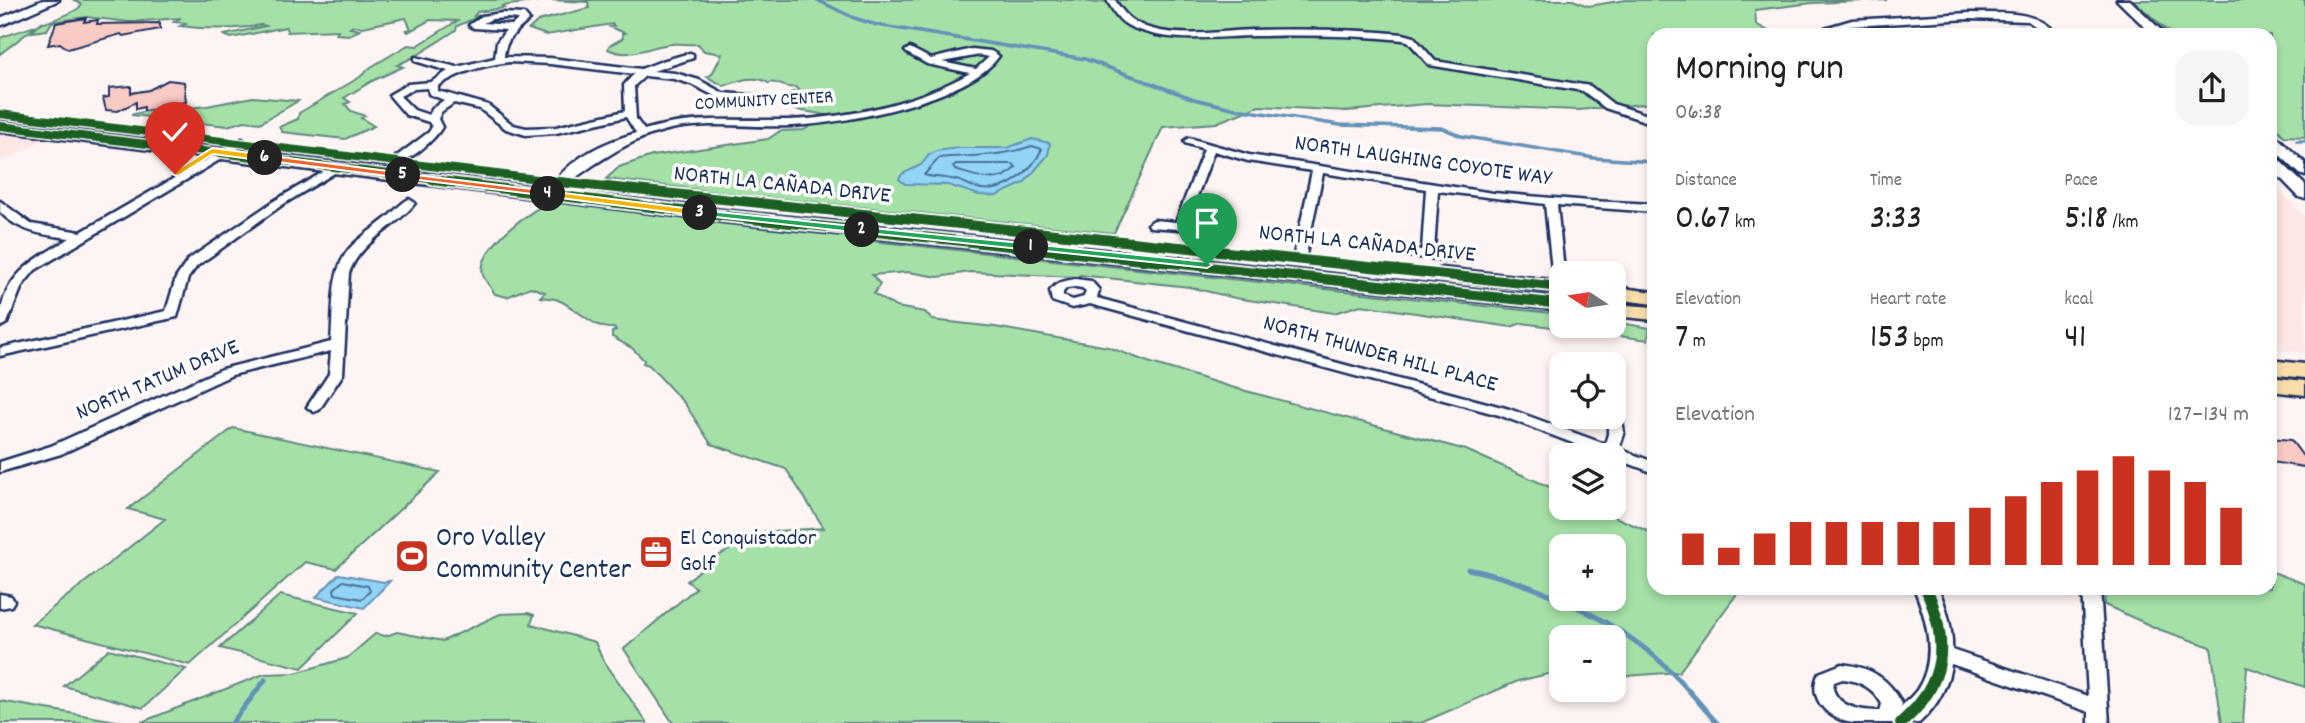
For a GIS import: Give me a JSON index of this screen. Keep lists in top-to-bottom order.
{
  "streets": {
    "main road": ["NORTH LA CAÑADA DRIVE"],
    "street": [
      "COMMUNITY CENTER",
      "NORTH LAUGHING COYOTE WAY",
      "NORTH THUNDER HILL PLACE",
      "NORTH TATUM DRIVE"
    ]
  },
  "crossings": [
    ["COMMUNITY CENTER", "NORTH LA CAÑADA DRIVE"]
  ],
  "places": {
    "office": ["El Conquistador Golf"],
    "sports": ["Oro Valley Community Center"]
  },
  "north": "left",
  "page": {
    "heading": ["Morning run", "06:38"],
    "pins": [
      "6",
      "5",
      "4",
      "3",
      "2",
      "1"
    ],
    "stats": [
      ["Distance", "0.67 km"],
      ["Time", "3:33"],
      ["Pace", "5:18 /km"],
      ["Elevation", "7 m"],
      ["Heart rate", "153 bpm"],
      ["kcal", "41"]
    ],
    "map_buttons": ["+", "−"],
    "chart": ["Elevation", "127–134 m"]
  }
}
